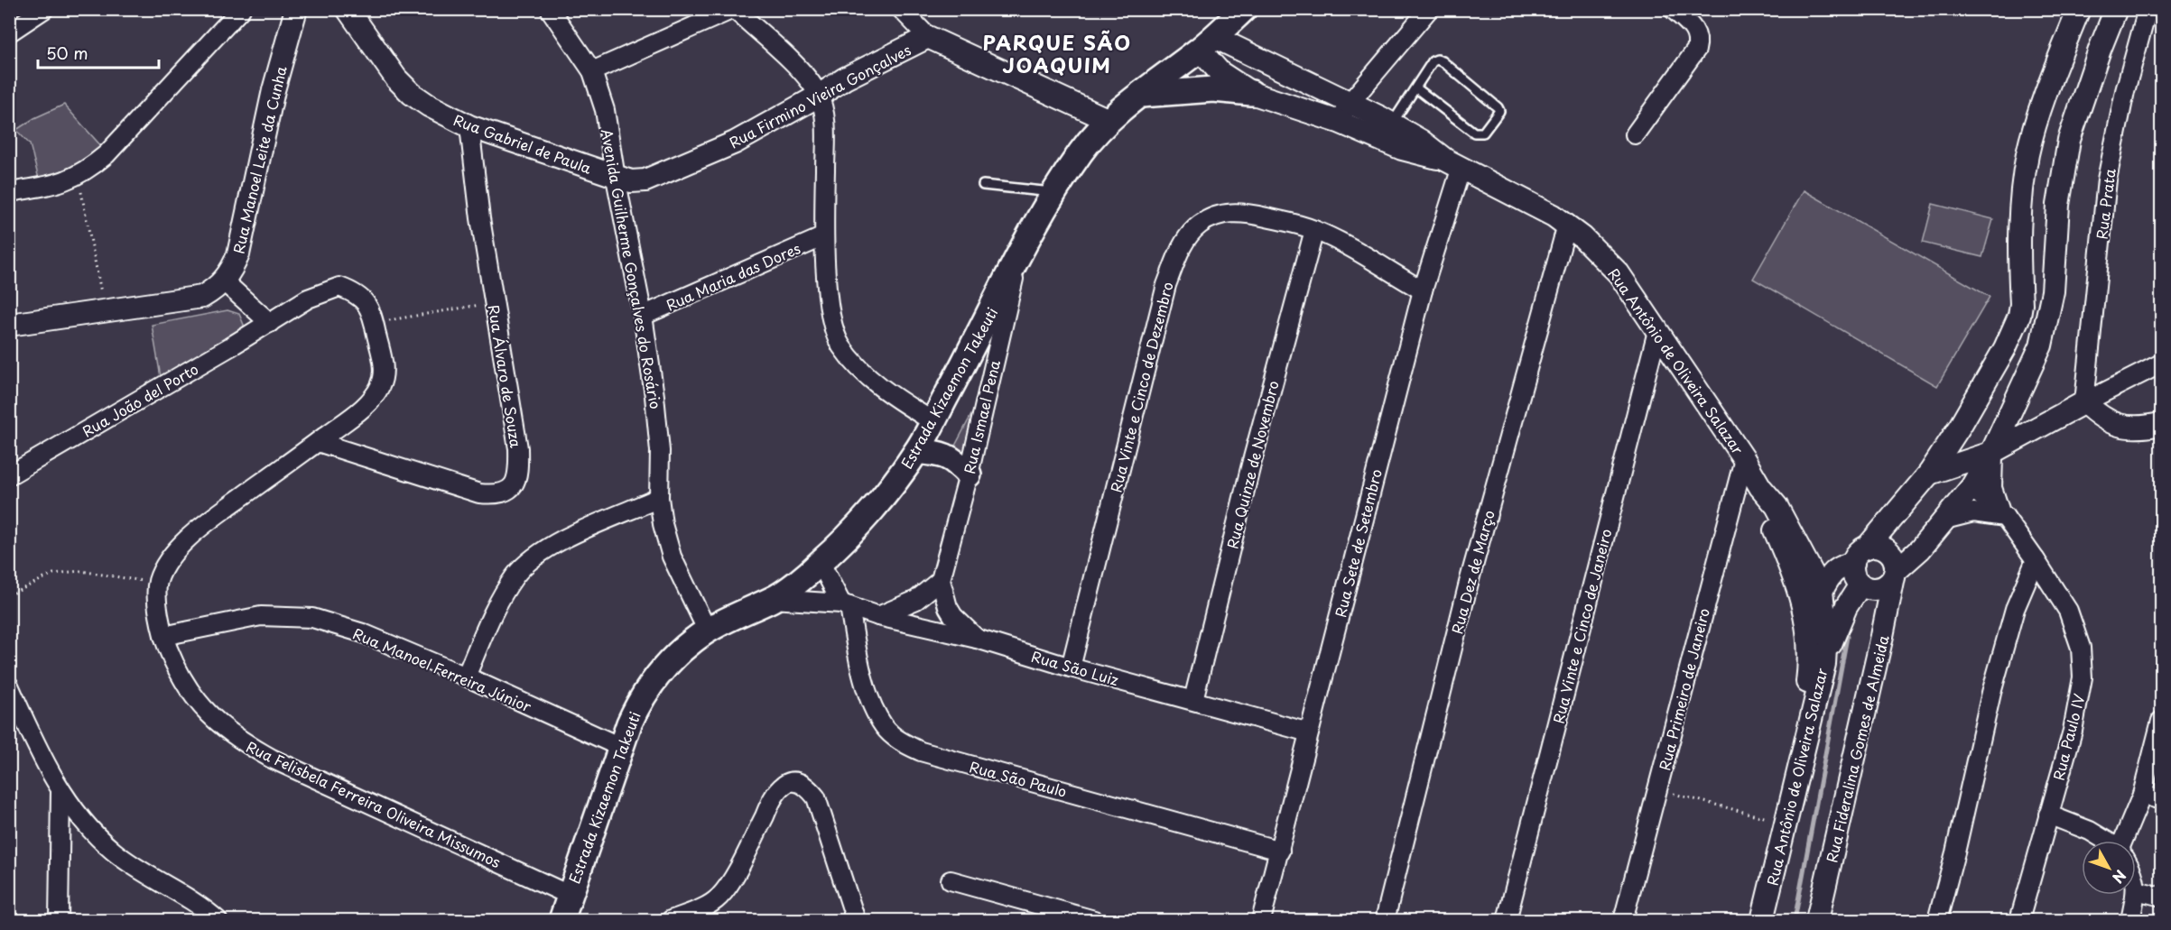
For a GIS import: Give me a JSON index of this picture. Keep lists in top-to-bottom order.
{
  "streets": {
    "main road": ["Estrada Kizaemon Takeuti"],
    "street": [
      "Rua Firmino Vieira Gonçalves",
      "Rua Gabriel de Paula",
      "Rua Manoel Leite da Cunha",
      "Rua Prata",
      "Avenida Guilherme Gonçalves do Rosário",
      "Rua Maria das Dores",
      "Rua Antônio de Oliveira Salazar",
      "Rua Álvaro de Souza",
      "Rua Vinte e Cinco de Dezembro",
      "Rua João del Porto",
      "Rua Ismael Pena",
      "Rua Quinze de Novembro",
      "Rua Sete de Setembro",
      "Rua Dez de Março",
      "Rua Vinte e Cinco de Janeiro",
      "Rua São Luiz",
      "Rua Manoel Ferreira Júnior",
      "Rua Primeiro de Janeiro",
      "Rua Paulo IV",
      "Rua Fideralina Gomes de Almeida",
      "Rua São Paulo",
      "Rua Felisbela Ferreira Oliveira Missumos"
    ]
  },
  "crossings": [
    ["Rua Firmino Vieira Gonçalves", "Rua Gabriel de Paula"],
    ["Rua Firmino Vieira Gonçalves", "Avenida Guilherme Gonçalves do Rosário"],
    ["Rua Firmino Vieira Gonçalves", "Estrada Kizaemon Takeuti"],
    ["Rua Gabriel de Paula", "Avenida Guilherme Gonçalves do Rosário"],
    ["Rua Gabriel de Paula", "Rua Álvaro de Souza"],
    ["Avenida Guilherme Gonçalves do Rosário", "Rua Maria das Dores"],
    ["Avenida Guilherme Gonçalves do Rosário", "Estrada Kizaemon Takeuti"],
    ["Rua Antônio de Oliveira Salazar", "Estrada Kizaemon Takeuti"],
    ["Rua Antônio de Oliveira Salazar", "Rua Sete de Setembro"],
    ["Rua Antônio de Oliveira Salazar", "Rua Dez de Março"],
    ["Rua Antônio de Oliveira Salazar", "Rua Vinte e Cinco de Janeiro"],
    ["Rua Antônio de Oliveira Salazar", "Rua Primeiro de Janeiro"],
    ["Rua Vinte e Cinco de Dezembro", "Rua Quinze de Novembro"],
    ["Rua Vinte e Cinco de Dezembro", "Rua Sete de Setembro"],
    ["Rua Vinte e Cinco de Dezembro", "Rua São Luiz"],
    ["Estrada Kizaemon Takeuti", "Rua Ismael Pena"],
    ["Estrada Kizaemon Takeuti", "Rua São Luiz"],
    ["Estrada Kizaemon Takeuti", "Rua Manoel Ferreira Júnior"],
    ["Estrada Kizaemon Takeuti", "Rua Felisbela Ferreira Oliveira Missumos"],
    ["Rua Ismael Pena", "Rua São Luiz"],
    ["Rua Quinze de Novembro", "Rua São Luiz"],
    ["Rua Sete de Setembro", "Rua São Luiz"],
    ["Rua Sete de Setembro", "Rua São Paulo"],
    ["Rua São Luiz", "Rua São Paulo"],
    ["Rua Manoel Ferreira Júnior", "Rua Felisbela Ferreira Oliveira Missumos"]
  ],
  "districts": ["PARQUE SÃO JOAQUIM"],
  "scale_bar": "50 m",
  "north": "bottom right"
}
